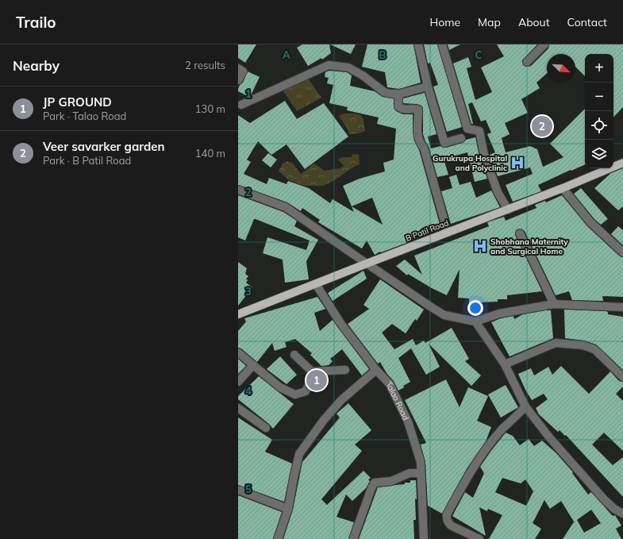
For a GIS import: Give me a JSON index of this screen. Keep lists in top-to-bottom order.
{
  "streets": {
    "main road": ["B Patil Road"],
    "street": ["Talao Road"]
  },
  "crossings": [
    ["B Patil Road", "Talao Road"]
  ],
  "places": {
    "hospital": ["Gurukrupa Hospital and Polyclinic", "Shobhana Maternity and Surgical Home"]
  },
  "north": "bottom right",
  "page": {
    "header": "Trailo",
    "nav": [
      "Home",
      "Map",
      "About",
      "Contact"
    ],
    "heading": ["Nearby", "2 results"],
    "map_buttons": ["+", "−"],
    "list": [
      {
        "mark": "1",
        "name": "JP GROUND",
        "note": "Park · Talao Road",
        "value": "130 m"
      },
      {
        "mark": "2",
        "name": "Veer savarker garden",
        "note": "Park · B Patil Road",
        "value": "140 m"
      }
    ],
    "pins": ["2", "1"]
  },
  "grid": {
    "columns": ["A", "B", "C"],
    "rows": [
      "1",
      "2",
      "3",
      "4",
      "5"
    ]
  }
}
